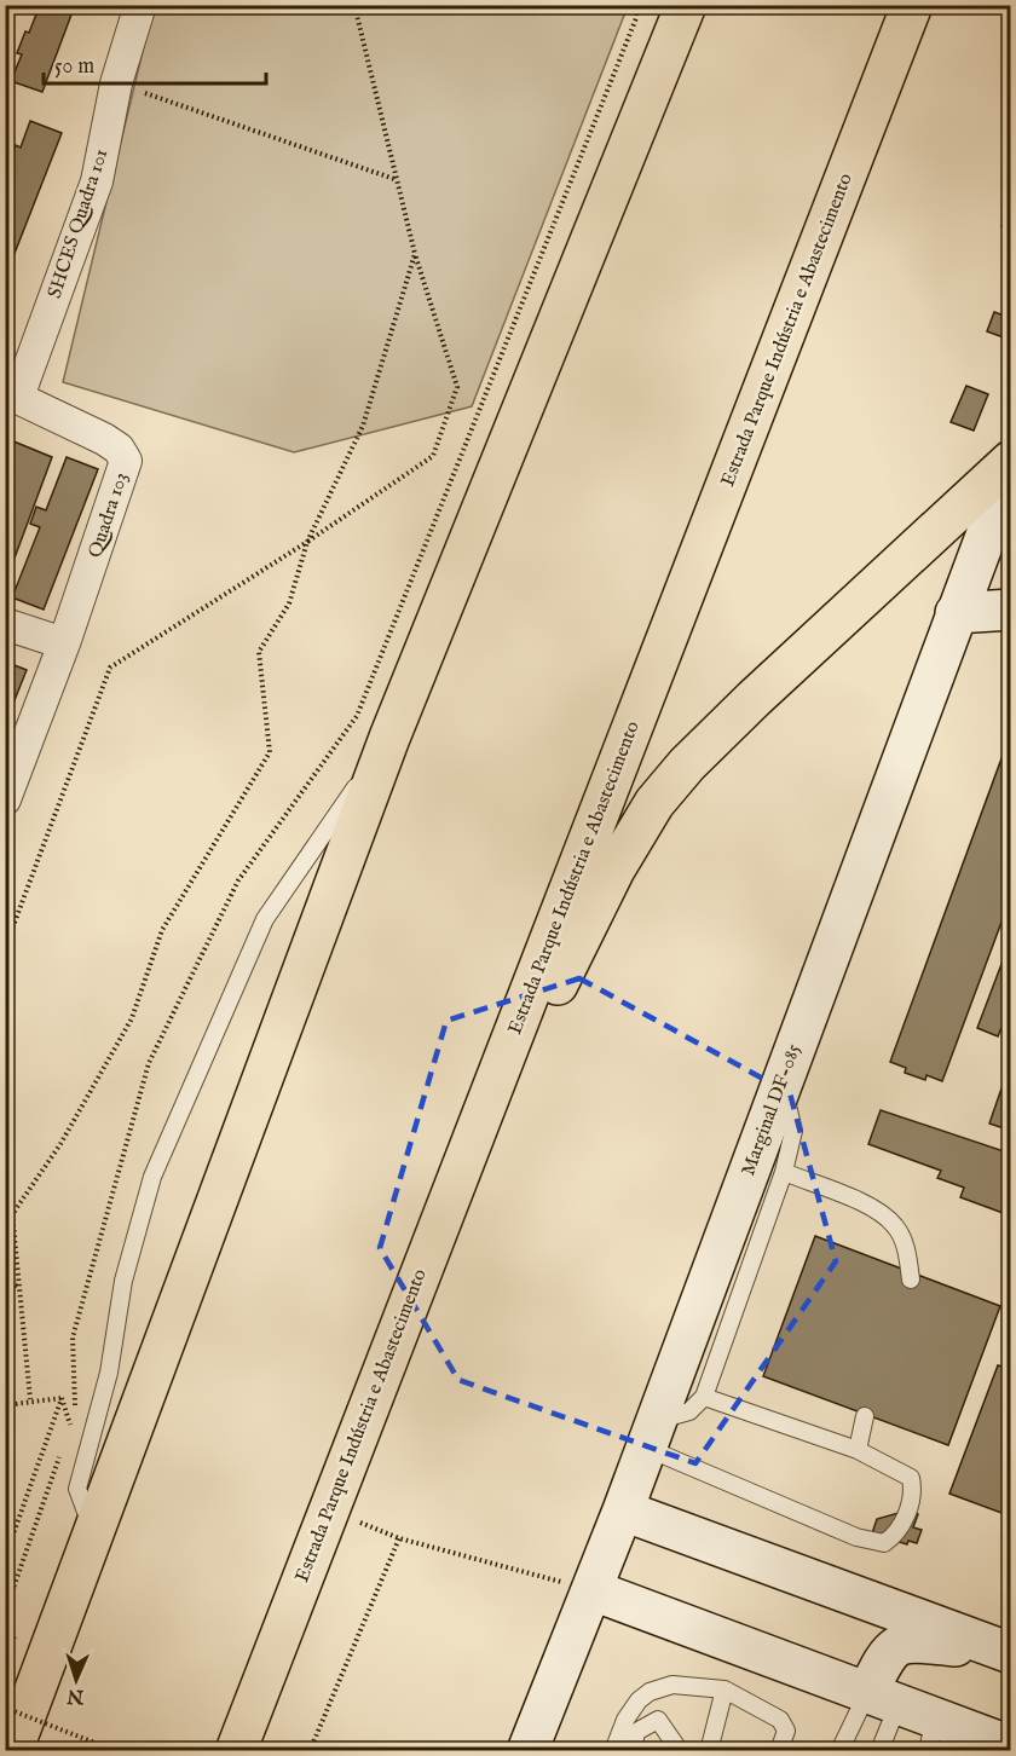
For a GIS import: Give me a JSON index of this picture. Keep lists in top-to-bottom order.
{
  "streets": {
    "highway": ["Estrada Parque Indústria e Abastecimento"],
    "main road": ["Marginal DF-085"],
    "street": ["SHCES Quadra 101", "Quadra 103"]
  },
  "crossings": [
    ["SHCES Quadra 101", "Quadra 103"]
  ],
  "scale_bar": "50 m",
  "north": "bottom"
}
